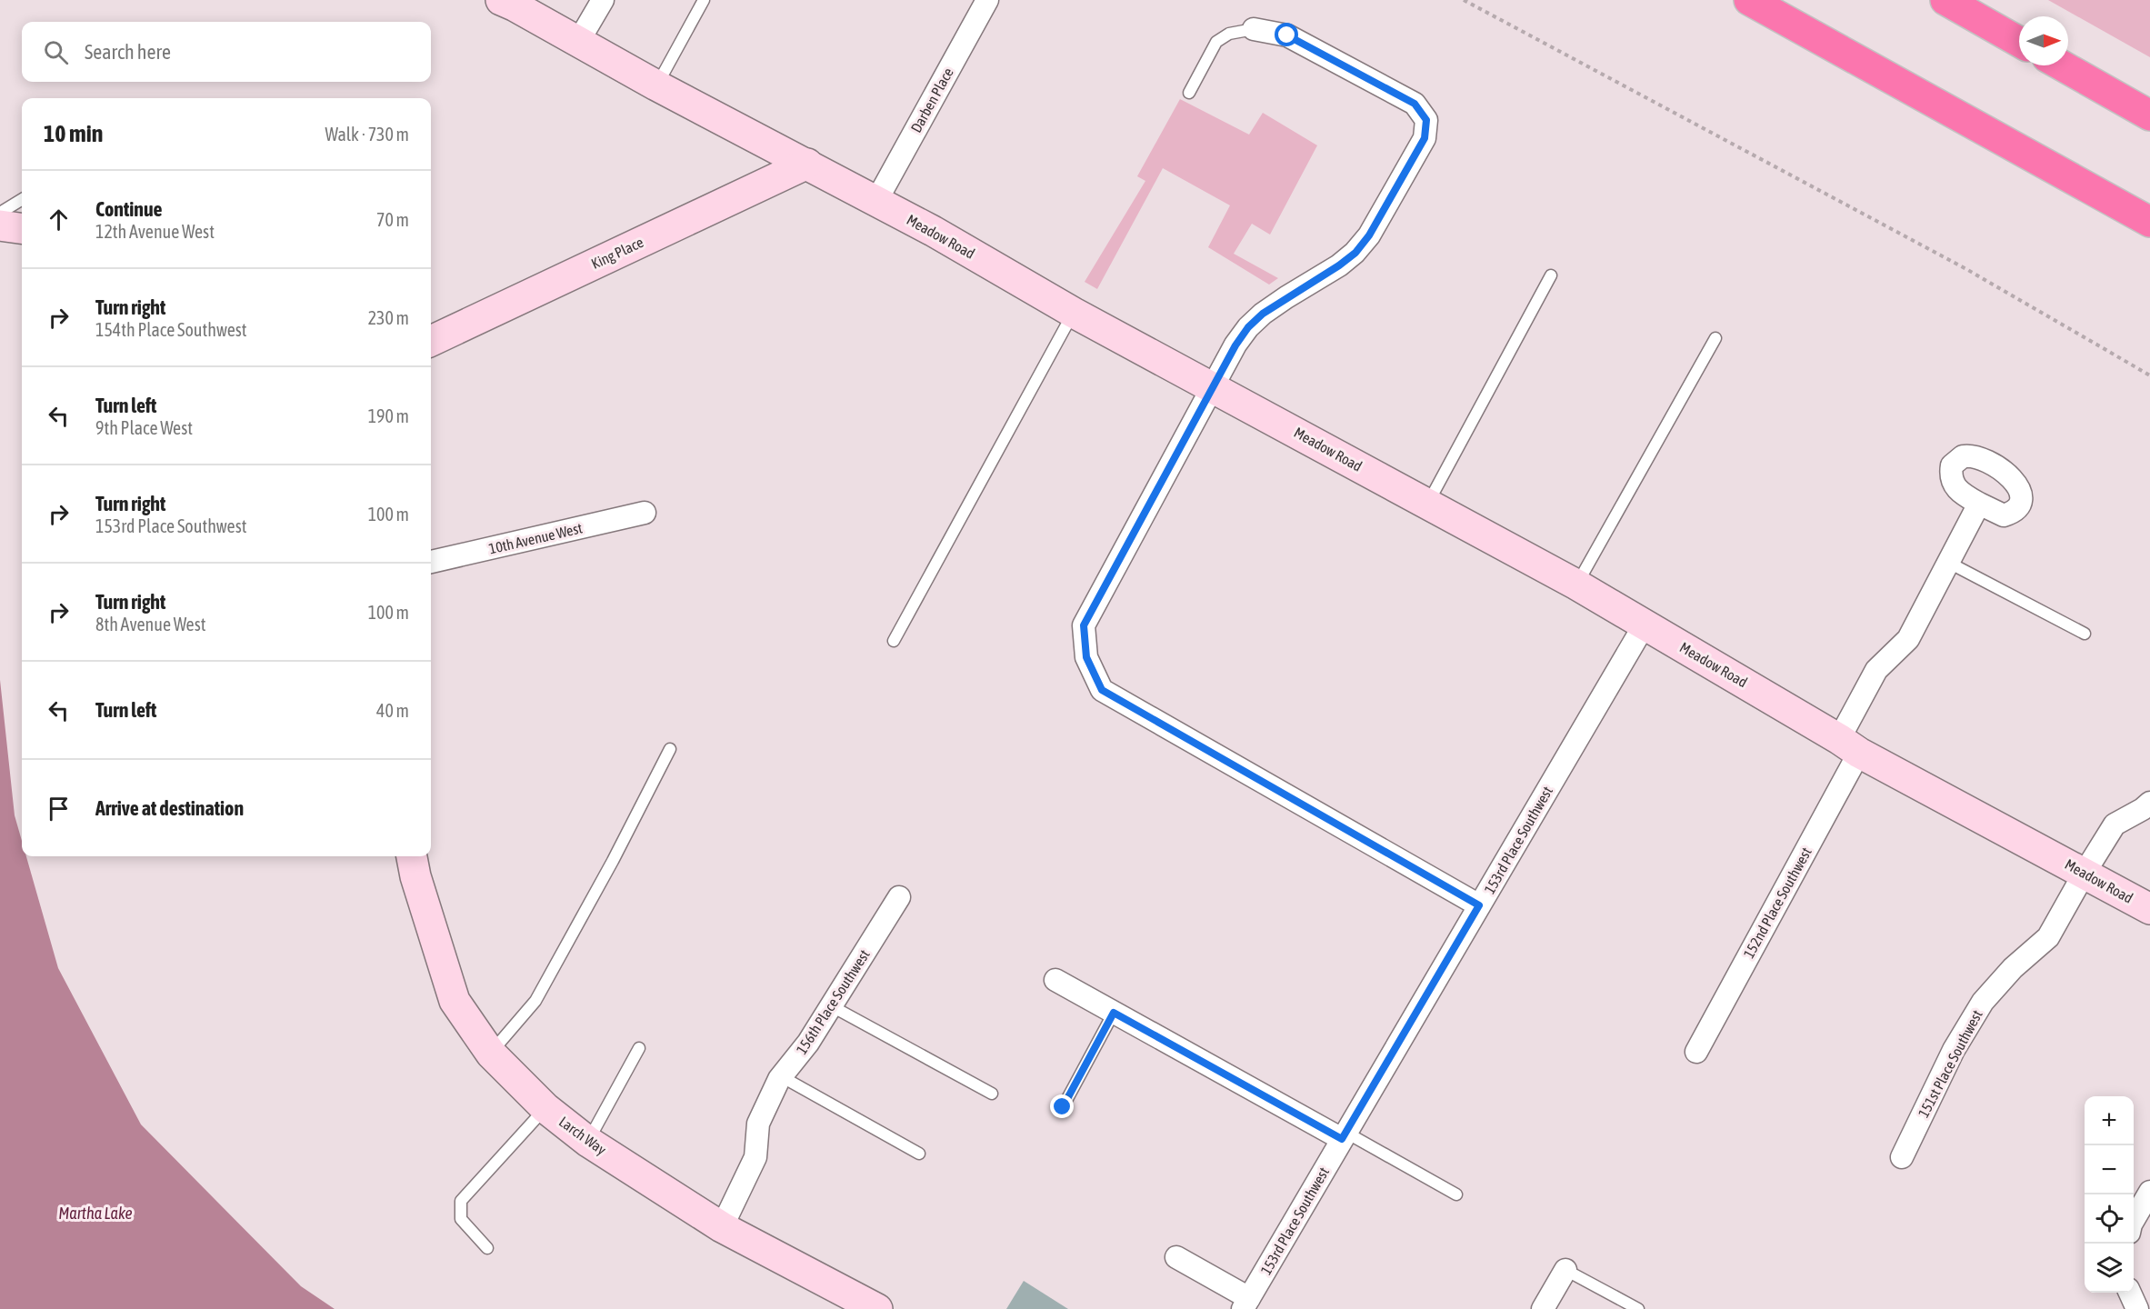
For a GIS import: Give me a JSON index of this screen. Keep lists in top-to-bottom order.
{
  "streets": {
    "street": [
      "Darben Place",
      "Meadow Road",
      "King Place",
      "10th Avenue West",
      "153rd Place Southwest",
      "152nd Place Southwest",
      "156th Place Southwest",
      "151st Place Southwest",
      "Larch Way"
    ]
  },
  "crossings": [
    ["Darben Place", "Meadow Road"],
    ["Meadow Road", "King Place"],
    ["Meadow Road", "153rd Place Southwest"],
    ["Meadow Road", "152nd Place Southwest"],
    ["Meadow Road", "151st Place Southwest"],
    ["156th Place Southwest", "Larch Way"]
  ],
  "water": ["Martha Lake"],
  "north": "right",
  "page": {
    "search": "Search here",
    "heading": ["10 min", "Walk · 730 m"],
    "list": [
      ["Continue", "12th Avenue West", "70 m"],
      ["Turn right", "154th Place Southwest", "230 m"],
      ["Turn left", "9th Place West", "190 m"],
      ["Turn right", "153rd Place Southwest", "100 m"],
      ["Turn right", "8th Avenue West", "100 m"],
      ["Turn left", "40 m"],
      "Arrive at destination"
    ],
    "map_buttons": ["+", "−"]
  }
}
